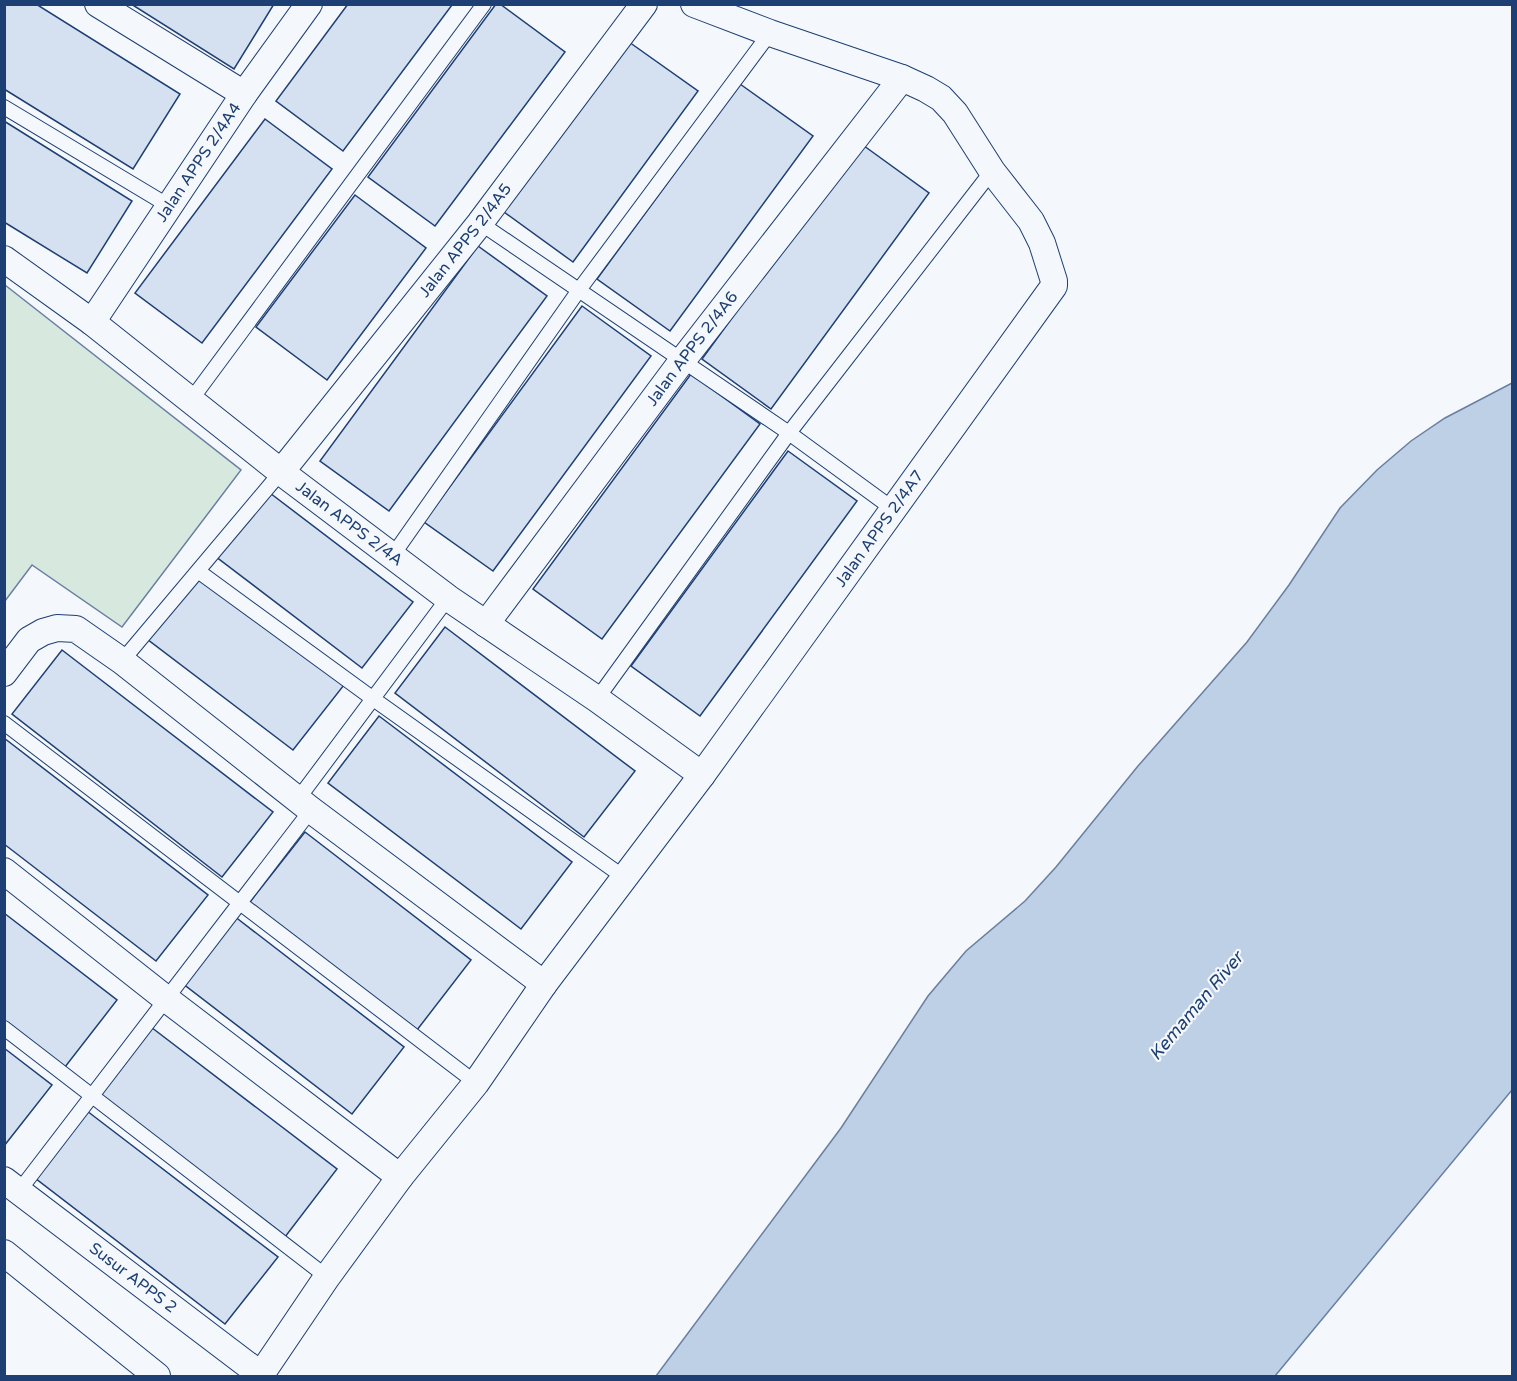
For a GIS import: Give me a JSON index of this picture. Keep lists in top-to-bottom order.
{
  "streets": {
    "street": [
      "Jalan APPS 2/4A4",
      "Jalan APPS 2/4A5",
      "Jalan APPS 2/4A6",
      "Jalan APPS 2/4A",
      "Jalan APPS 2/4A7",
      "Susur APPS 2"
    ]
  },
  "crossings": [
    ["Jalan APPS 2/4A4", "Jalan APPS 2/4A"],
    ["Jalan APPS 2/4A5", "Jalan APPS 2/4A"],
    ["Jalan APPS 2/4A6", "Jalan APPS 2/4A"],
    ["Jalan APPS 2/4A", "Jalan APPS 2/4A7"],
    ["Jalan APPS 2/4A7", "Susur APPS 2"]
  ],
  "water": ["Kemaman River"]
}
